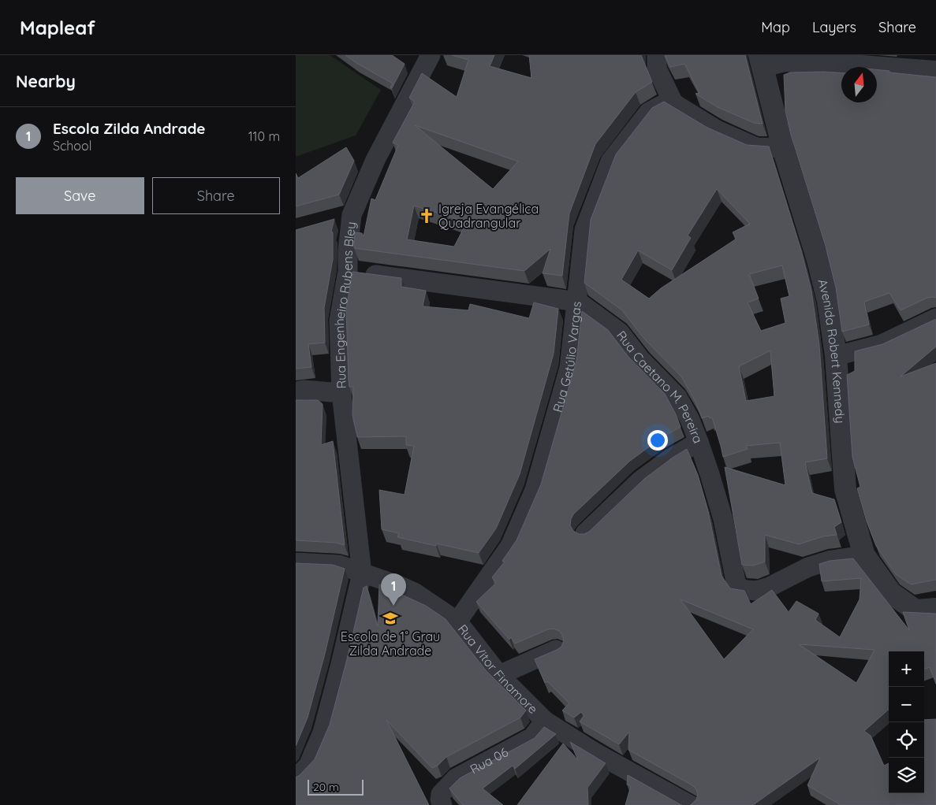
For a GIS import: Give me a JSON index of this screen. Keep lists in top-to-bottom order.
{
  "streets": {
    "street": [
      "Rua Engenheiro Rubens Bley",
      "Avenida Robert Kennedy",
      "Rua Getúlio Vargas",
      "Rua Caetano M. Pereira",
      "Rua Vitor Finamore",
      "Rua 06"
    ]
  },
  "crossings": [
    ["Rua Engenheiro Rubens Bley", "Rua Caetano M. Pereira"],
    ["Rua Engenheiro Rubens Bley", "Rua Vitor Finamore"],
    ["Avenida Robert Kennedy", "Rua Caetano M. Pereira"],
    ["Rua Getúlio Vargas", "Rua Caetano M. Pereira"],
    ["Rua Getúlio Vargas", "Rua Vitor Finamore"],
    ["Rua Vitor Finamore", "Rua 06"]
  ],
  "places": {
    "church": ["Igreja Evangélica Quadrangular"],
    "school or university": ["Escola de 1˚ Grau Zilda Andrade"]
  },
  "scale_bar": "20 m",
  "north": "top",
  "page": {
    "header": "Mapleaf",
    "nav": ["Map", "Layers", "Share"],
    "heading": "Nearby",
    "list": [
      {
        "mark": "1",
        "name": "Escola Zilda Andrade",
        "note": "School",
        "value": "110 m"
      }
    ],
    "buttons": ["Save", "Share"],
    "pins": "1",
    "map_buttons": ["+", "−"],
    "scale": "20 m"
  }
}
